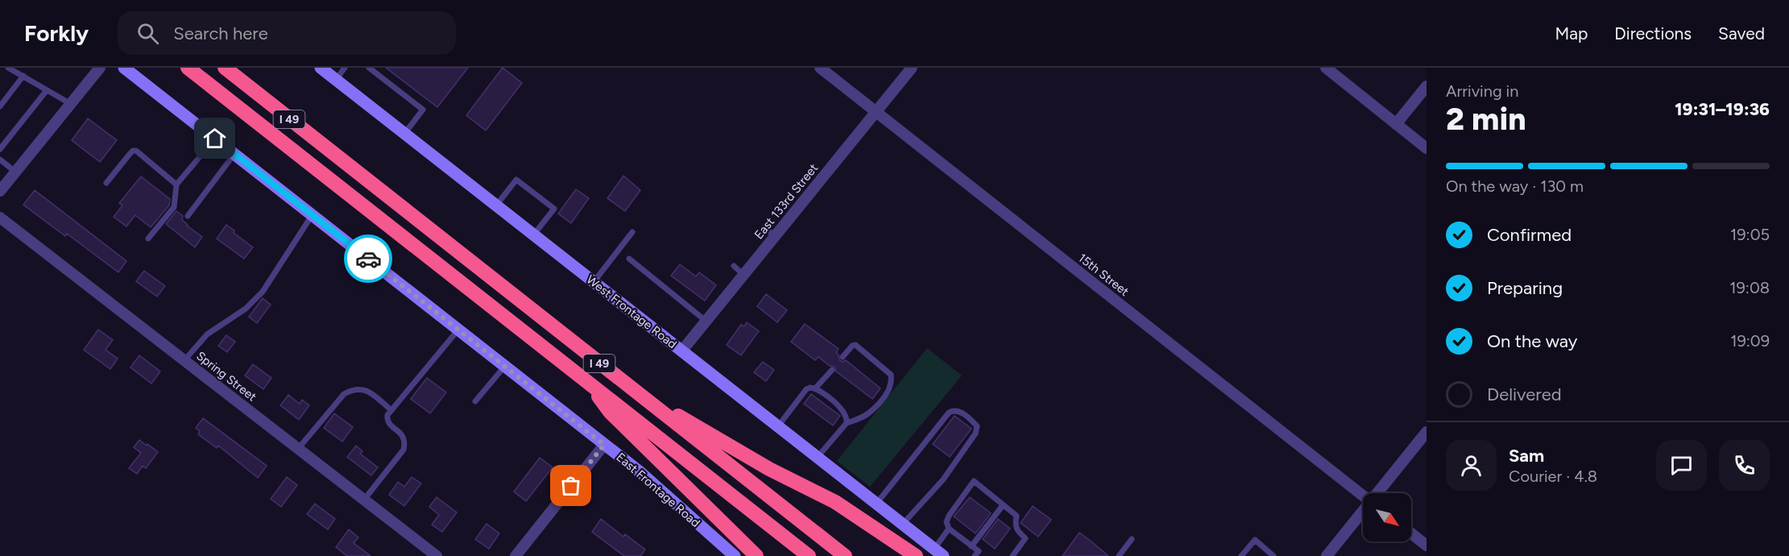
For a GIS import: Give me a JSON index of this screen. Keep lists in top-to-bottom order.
{
  "streets": {
    "highway": ["I 49"],
    "street": [
      "East 133rd Street",
      "15th Street",
      "West Frontage Road",
      "Spring Street",
      "East Frontage Road"
    ]
  },
  "crossings": [
    ["East 133rd Street", "15th Street"],
    ["East 133rd Street", "West Frontage Road"]
  ],
  "north": "bottom right",
  "page": {
    "header": "Forkly",
    "search": "Search here",
    "nav": ["Map", "Directions", "Saved"],
    "heading": ["2 min", "Arriving in", "19:31–19:36"],
    "panel": ["Sam", "Courier · 4.8"],
    "bar": "On the way · 130 m",
    "list": [
      ["Confirmed", "19:05"],
      ["Preparing", "19:08"],
      ["On the way", "19:09"],
      "Delivered"
    ]
  }
}
